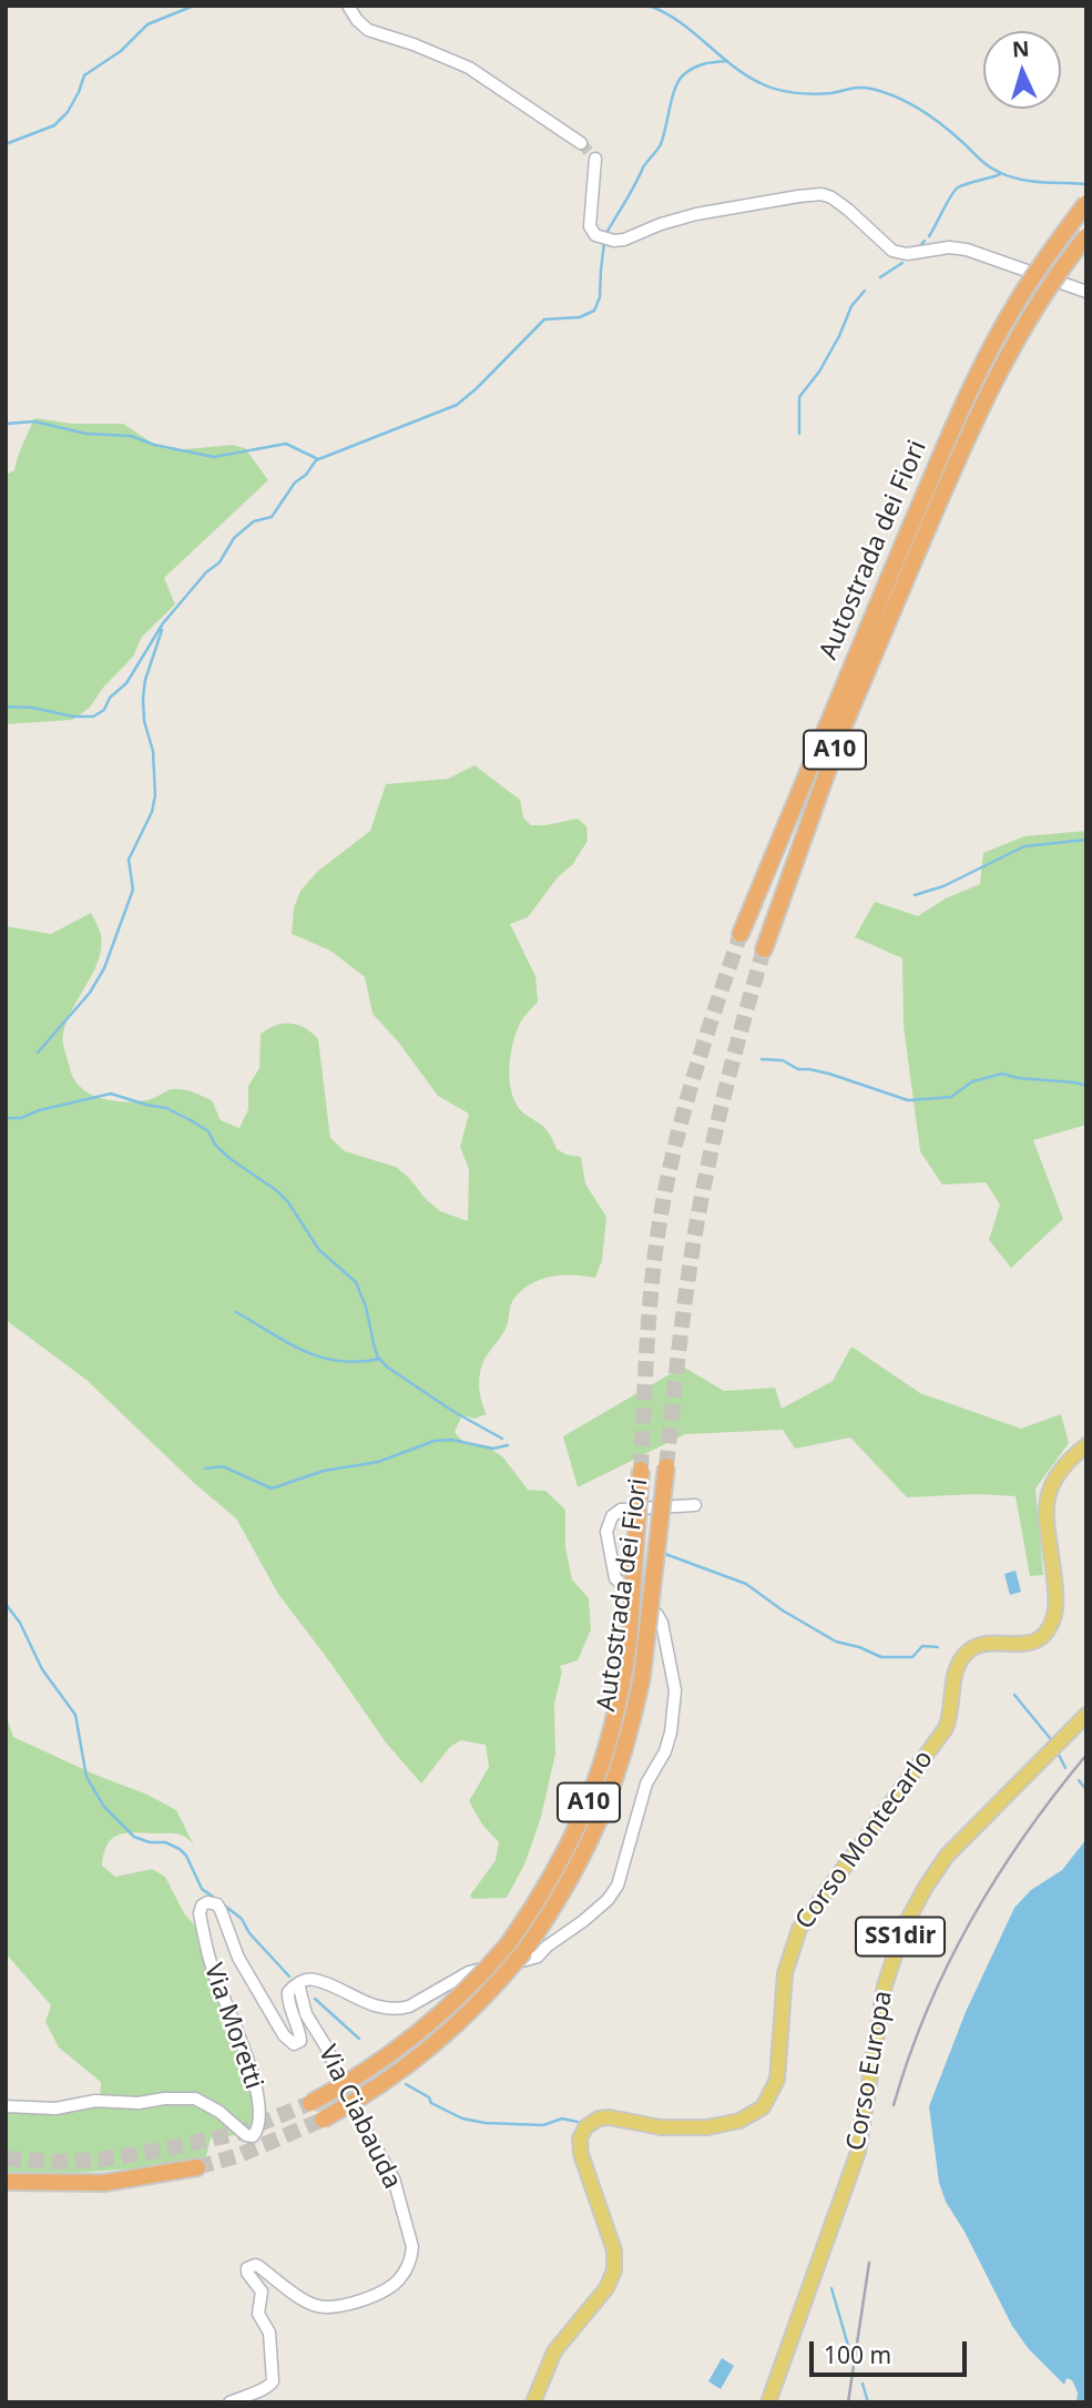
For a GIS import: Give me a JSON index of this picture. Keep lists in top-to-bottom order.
{
  "streets": {
    "highway": ["Autostrada dei Fiori", "A10"],
    "main road": ["Corso Montecarlo", "SS1dir", "Corso Europa"],
    "street": ["Via Moretti", "Via Ciabauda"]
  },
  "crossings": [
    ["Via Moretti", "Via Ciabauda"]
  ],
  "scale_bar": "100 m",
  "north": "top"
}
